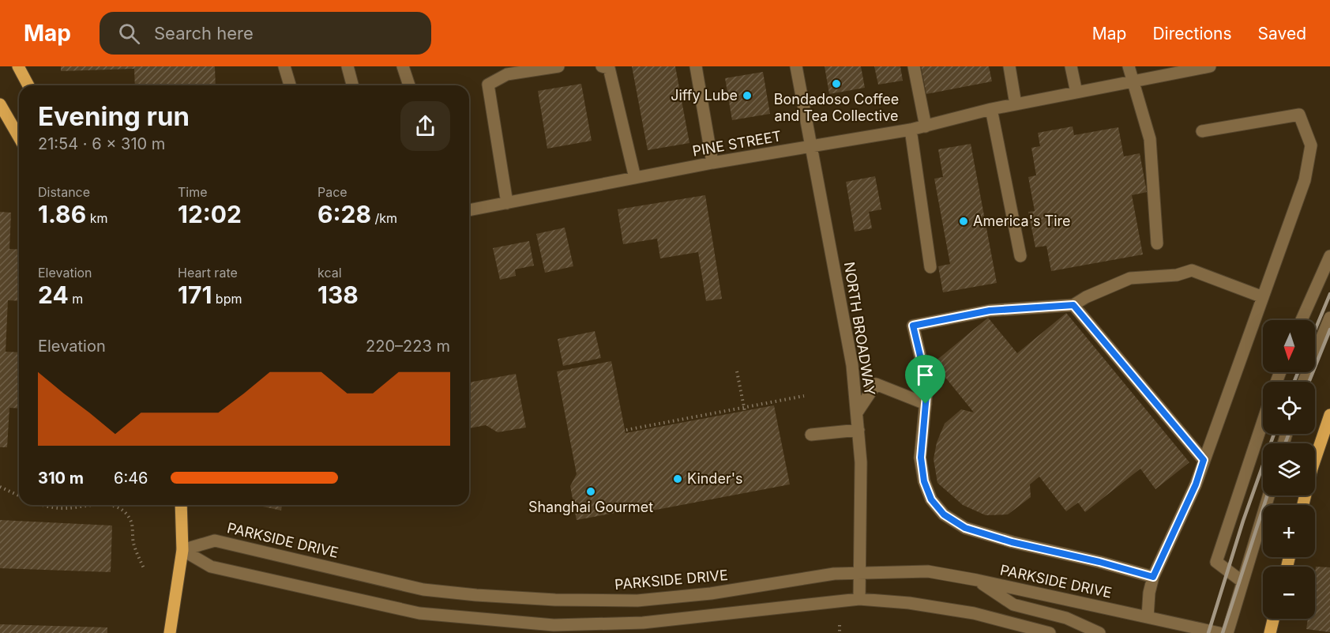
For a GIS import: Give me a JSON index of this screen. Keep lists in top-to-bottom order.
{
  "streets": {
    "street": ["PINE STREET", "NORTH BROADWAY", "PARKSIDE DRIVE"]
  },
  "crossings": [
    ["PINE STREET", "NORTH BROADWAY"],
    ["NORTH BROADWAY", "PARKSIDE DRIVE"]
  ],
  "places": [
    "Bondadoso Coffee and Tea Collective",
    "Jiffy Lube",
    "America's Tire",
    "Kinder's",
    "Shanghai Gourmet"
  ],
  "north": "bottom",
  "page": {
    "header": "Map",
    "search": "Search here",
    "nav": ["Map", "Directions", "Saved"],
    "heading": ["Evening run", "21:54 · 6 × 310 m"],
    "stats": [
      ["Distance", "1.86 km"],
      ["Time", "12:02"],
      ["Pace", "6:28 /km"],
      ["Elevation", "24 m"],
      ["Heart rate", "171 bpm"],
      ["kcal", "138"]
    ],
    "map_buttons": ["+", "−"],
    "chart": ["Elevation", "220–223 m"],
    "list": [
      {
        "name": "310 m",
        "note": "6:46"
      }
    ]
  }
}
